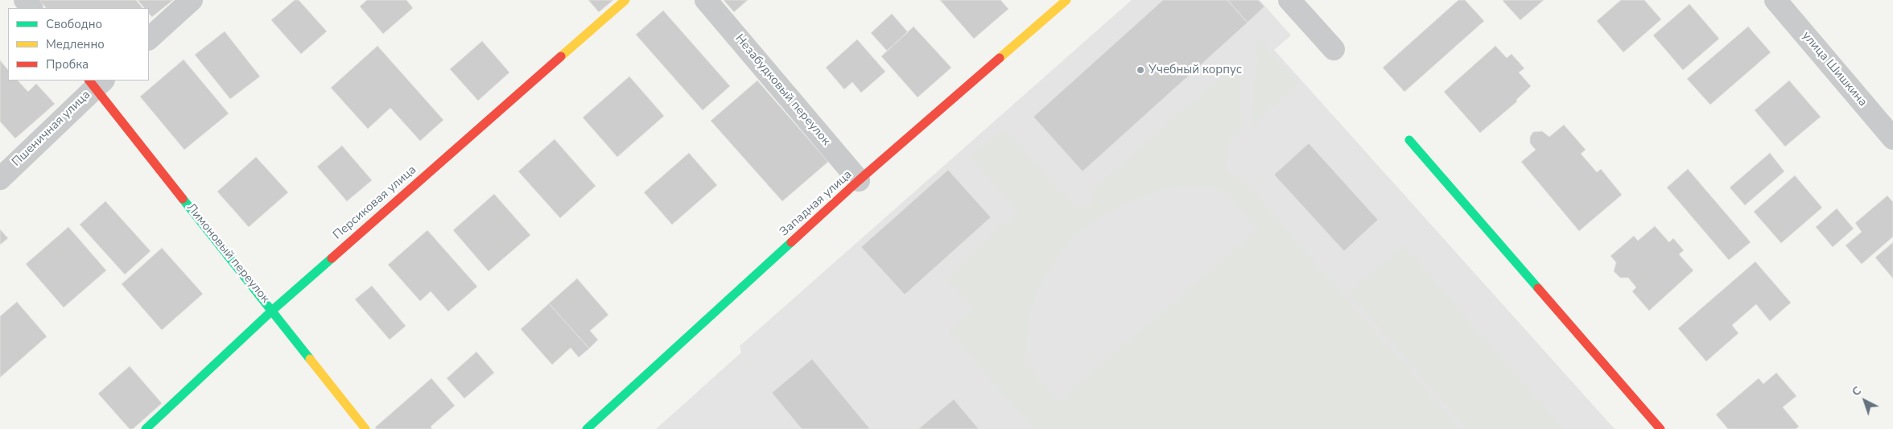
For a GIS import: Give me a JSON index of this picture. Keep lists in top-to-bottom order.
{
  "streets": {
    "street": [
      "улица Шишкина",
      "Незабудковый переулок",
      "Пшеничная улица",
      "Персиковая улица",
      "Западная улица",
      "Лимоновый переулок"
    ]
  },
  "crossings": [
    ["Незабудковый переулок", "Западная улица"],
    ["Пшеничная улица", "Лимоновый переулок"],
    ["Персиковая улица", "Лимоновый переулок"]
  ],
  "places": ["Учебный корпус"],
  "legend": ["Свободно", "Медленно", "Пробка"],
  "north": "top left"
}
